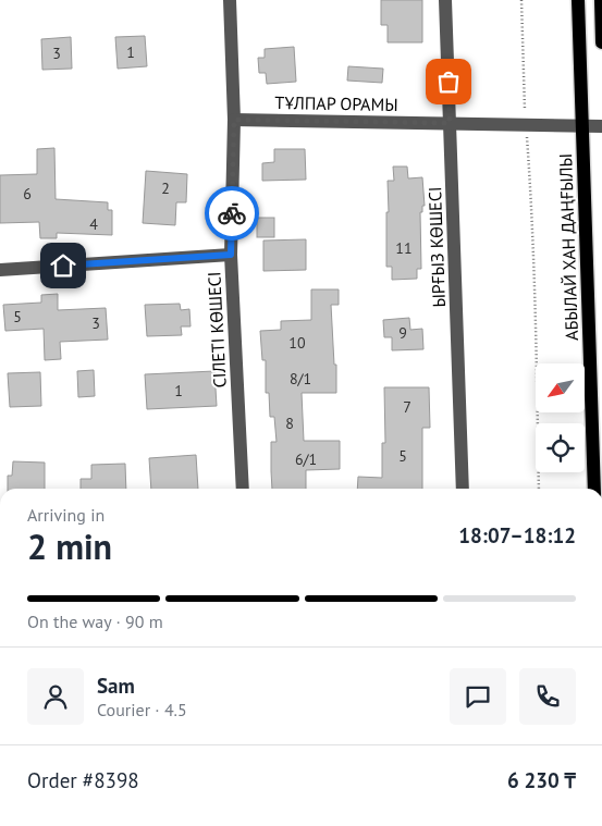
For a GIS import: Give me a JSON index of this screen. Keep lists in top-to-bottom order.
{
  "streets": {
    "main road": ["АБЫЛАЙ ХАН ДАҢҒЫЛЫ"],
    "street": ["ТҰЛПАР ОРАМЫ", "ЫРҒЫЗ КӨШЕСІ", "СІЛЕТІ КӨШЕСІ"]
  },
  "crossings": [
    ["ТҰЛПАР ОРАМЫ", "ЫРҒЫЗ КӨШЕСІ"],
    ["ТҰЛПАР ОРАМЫ", "АБЫЛАЙ ХАН ДАҢҒЫЛЫ"],
    ["ТҰЛПАР ОРАМЫ", "СІЛЕТІ КӨШЕСІ"]
  ],
  "house_numbers": [
    "1",
    "3",
    "2",
    "6",
    "4",
    "11",
    "5",
    "3",
    "9",
    "10",
    "8/1",
    "1",
    "7",
    "8",
    "5",
    "6/1"
  ],
  "north": "bottom left",
  "page": {
    "heading": ["2 min", "Arriving in", "18:07–18:12"],
    "panel": [
      "Sam",
      "Courier · 4.5",
      "Order #8398",
      "6 230 ₸"
    ],
    "bar": "On the way · 90 m"
  }
}
